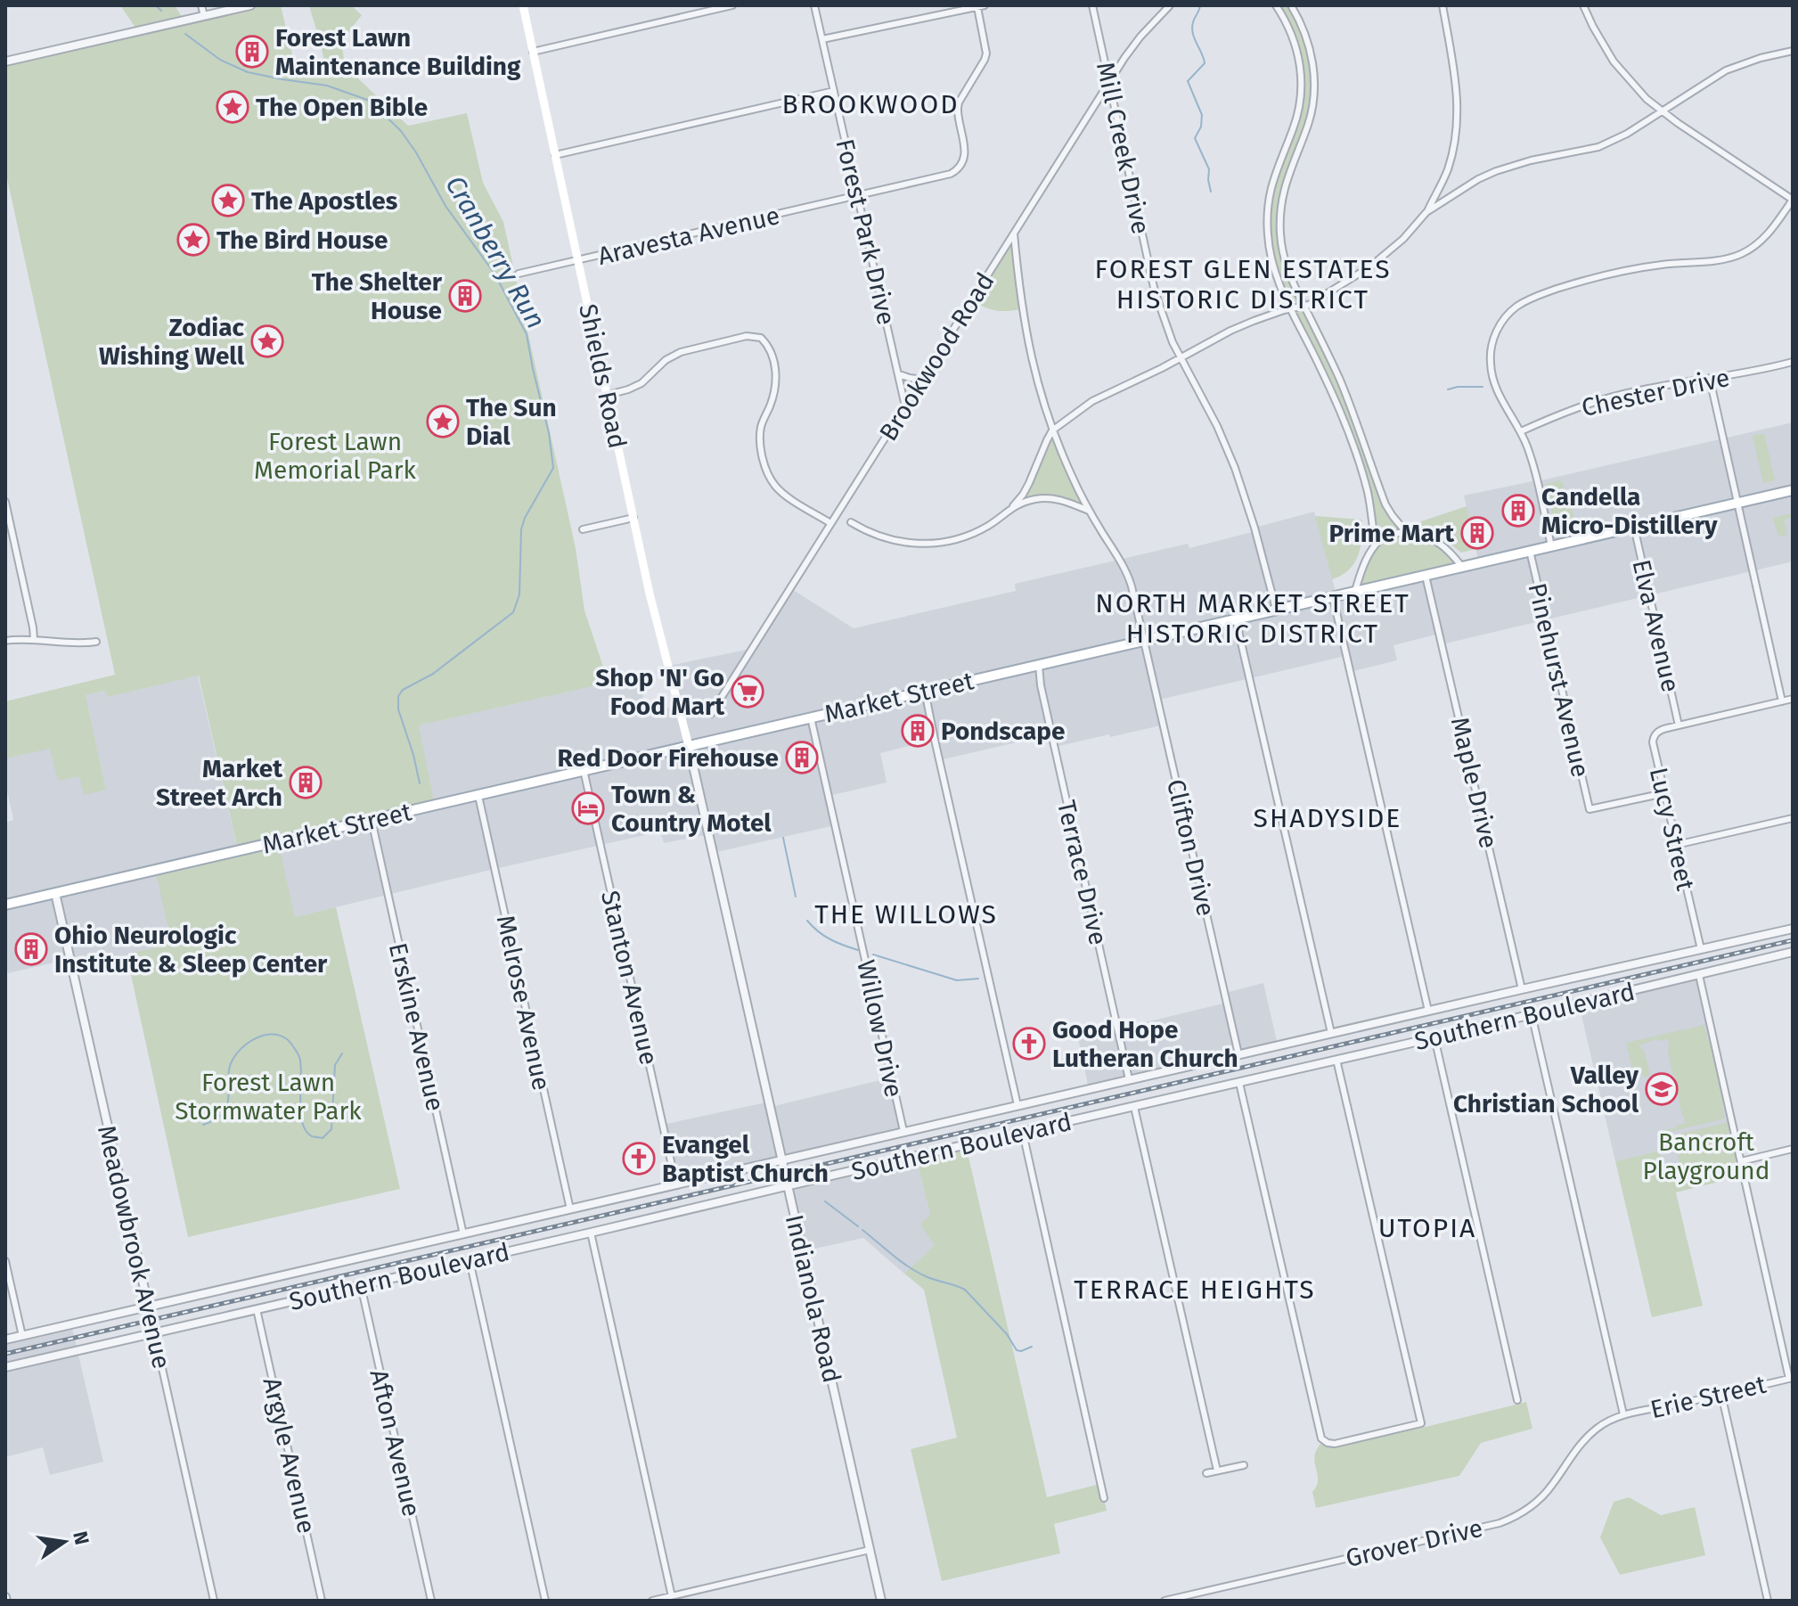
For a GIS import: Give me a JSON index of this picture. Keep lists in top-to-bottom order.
{
  "streets": {
    "main road": ["Shields Road", "Market Street"],
    "street": [
      "Mill Creek Drive",
      "Forest Park Drive",
      "Aravesta Avenue",
      "Brookwood Road",
      "Chester Drive",
      "Elva Avenue",
      "Pinehurst Avenue",
      "Maple Drive",
      "Lucy Street",
      "Clifton Drive",
      "Terrace Drive",
      "Stanton Avenue",
      "Melrose Avenue",
      "Southern Boulevard",
      "Erskine Avenue",
      "Willow Drive",
      "Meadowbrook Avenue",
      "Indianola Road",
      "Erie Street",
      "Afton Avenue",
      "Argyle Avenue",
      "Grover Drive"
    ]
  },
  "crossings": [
    ["Mill Creek Drive", "Brookwood Road"],
    ["Mill Creek Drive", "Market Street"],
    ["Forest Park Drive", "Aravesta Avenue"],
    ["Forest Park Drive", "Brookwood Road"],
    ["Aravesta Avenue", "Shields Road"],
    ["Brookwood Road", "Clifton Drive"],
    ["Shields Road", "Market Street"],
    ["Shields Road", "Indianola Road"],
    ["Elva Avenue", "Market Street"],
    ["Elva Avenue", "Lucy Street"],
    ["Pinehurst Avenue", "Market Street"],
    ["Pinehurst Avenue", "Lucy Street"],
    ["Market Street", "Maple Drive"],
    ["Market Street", "Clifton Drive"],
    ["Market Street", "Terrace Drive"],
    ["Market Street", "Stanton Avenue"],
    ["Market Street", "Melrose Avenue"],
    ["Market Street", "Erskine Avenue"],
    ["Market Street", "Willow Drive"],
    ["Market Street", "Meadowbrook Avenue"],
    ["Market Street", "Indianola Road"],
    ["Maple Drive", "Southern Boulevard"],
    ["Lucy Street", "Southern Boulevard"],
    ["Clifton Drive", "Southern Boulevard"],
    ["Terrace Drive", "Southern Boulevard"],
    ["Stanton Avenue", "Southern Boulevard"],
    ["Melrose Avenue", "Southern Boulevard"],
    ["Southern Boulevard", "Erskine Avenue"],
    ["Southern Boulevard", "Willow Drive"],
    ["Southern Boulevard", "Meadowbrook Avenue"],
    ["Southern Boulevard", "Indianola Road"],
    ["Southern Boulevard", "Afton Avenue"],
    ["Southern Boulevard", "Argyle Avenue"],
    ["Erie Street", "Grover Drive"]
  ],
  "districts": [
    "BROOKWOOD",
    "FOREST GLEN ESTATES HISTORIC DISTRICT",
    "NORTH MARKET STREET HISTORIC DISTRICT",
    "SHADYSIDE",
    "THE WILLOWS",
    "UTOPIA",
    "TERRACE HEIGHTS"
  ],
  "water": ["Cranberry Run"],
  "parks": ["Forest Lawn Memorial Park", "Forest Lawn Stormwater Park", "Bancroft Playground"],
  "places": {
    "building": [
      "Forest Lawn Maintenance Building",
      "The Shelter House",
      "Candella Micro-Distillery",
      "Prime Mart",
      "Pondscape",
      "Red Door Firehouse",
      "Market Street Arch",
      "Ohio Neurologic Institute & Sleep Center"
    ],
    "place": [
      "The Open Bible",
      "The Apostles",
      "The Bird House",
      "Zodiac Wishing Well",
      "The Sun Dial"
    ],
    "supermarket": ["Shop 'N' Go Food Mart"],
    "hotel": ["Town & Country Motel"],
    "church": ["Good Hope Lutheran Church", "Evangel Baptist Church"],
    "school or university": ["Valley Christian School"]
  },
  "north": "right"
}
